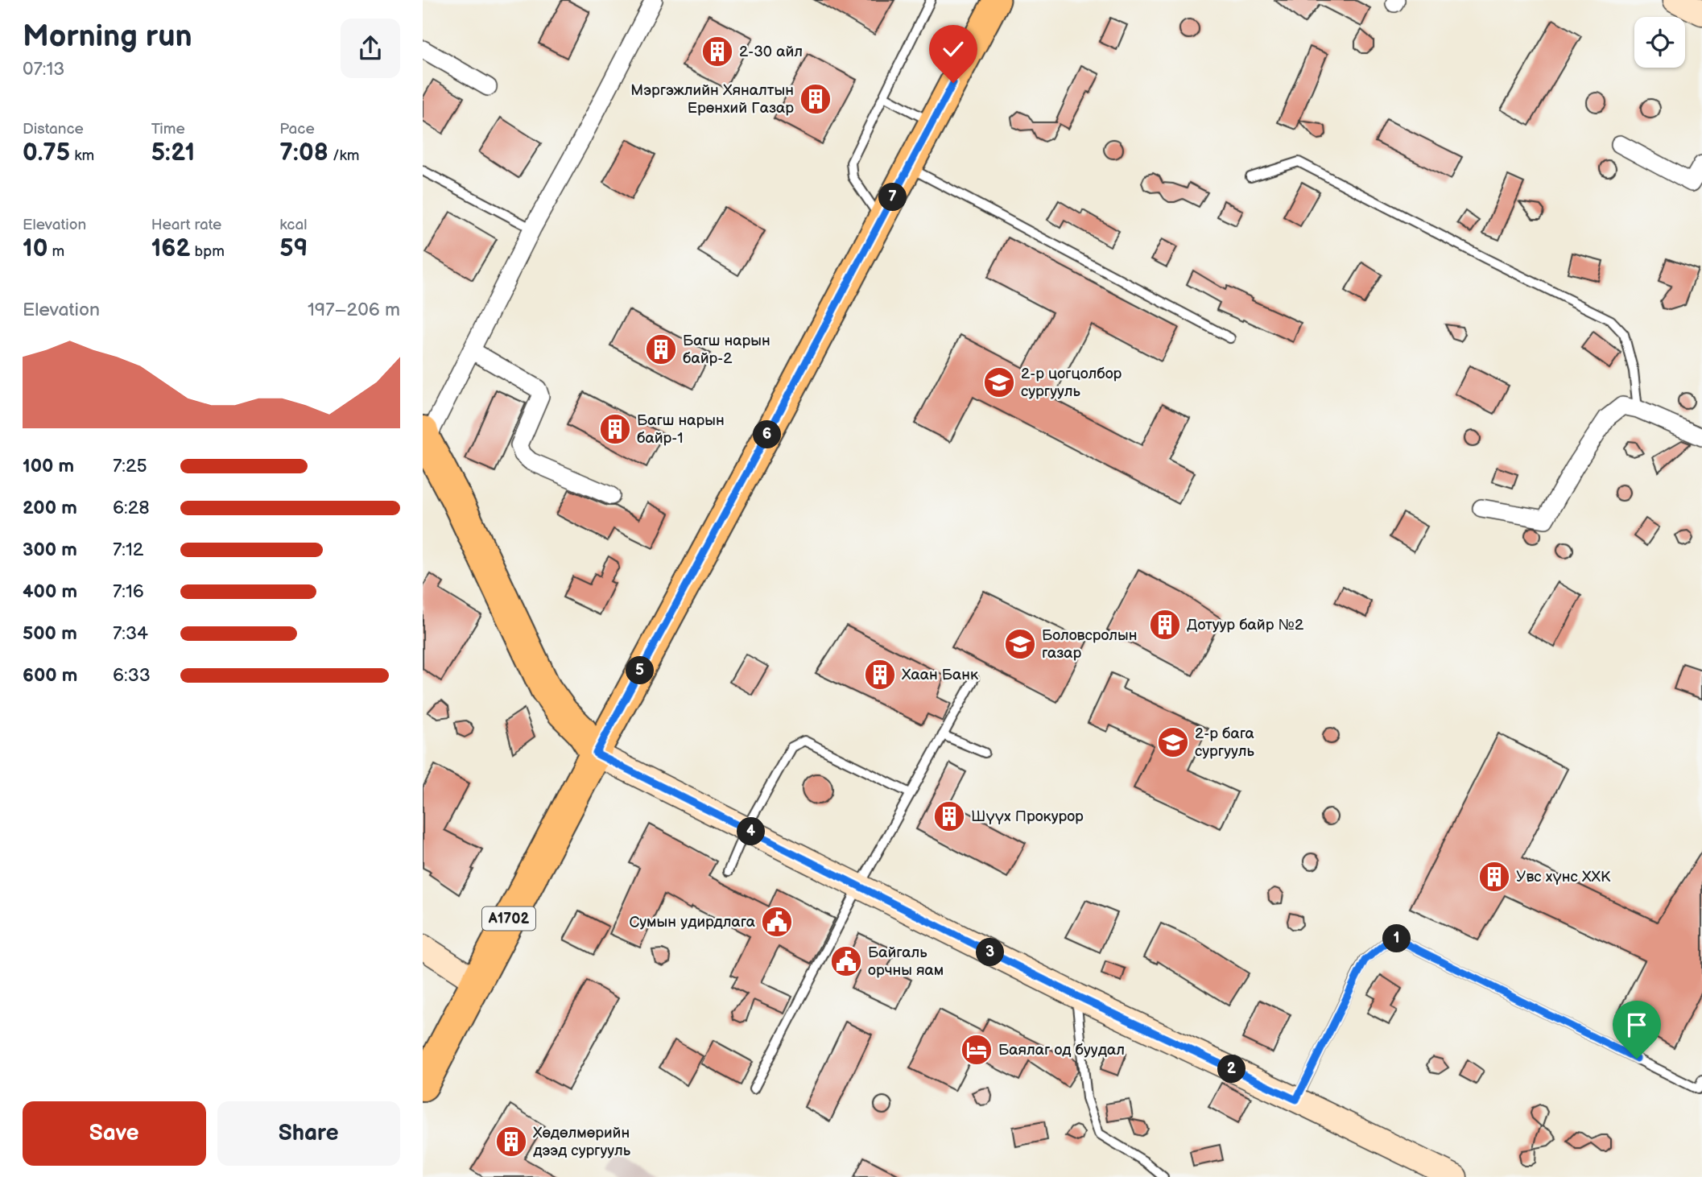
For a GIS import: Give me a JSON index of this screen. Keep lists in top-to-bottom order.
{
  "streets": {
    "highway": ["A1702"]
  },
  "places": {
    "building": [
      "2-30 айл",
      "Мэргэжлийн Хяналтын Ерөнхий Газар",
      "Багш нарын байр-2",
      "Багш нарын байр-1",
      "Дотуур байр №2",
      "Хаан Банк",
      "Шүүх Прокурор",
      "Увс хүнс ХХК",
      "Хөдөлмөрийн дээд сургууль"
    ],
    "school or university": ["2-р цогцолбор сургууль", "Боловсролын газар", "2-р бага сургууль"],
    "public building": ["Сумын удирдлага", "Байгаль орчны яам"],
    "hotel": ["Баялаг од буудал"]
  },
  "page": {
    "heading": ["Morning run", "07:13"],
    "stats": [
      ["Distance", "0.75 km"],
      ["Time", "5:21"],
      ["Pace", "7:08 /km"],
      ["Elevation", "10 m"],
      ["Heart rate", "162 bpm"],
      ["kcal", "59"]
    ],
    "pins": [
      "7",
      "6",
      "5",
      "4",
      "1",
      "3",
      "2"
    ],
    "chart": ["Elevation", "197–206 m"],
    "list": [
      {
        "name": "100 m",
        "note": "7:25"
      },
      {
        "name": "200 m",
        "note": "6:28"
      },
      {
        "name": "300 m",
        "note": "7:12"
      },
      {
        "name": "400 m",
        "note": "7:16"
      },
      {
        "name": "500 m",
        "note": "7:34"
      },
      {
        "name": "600 m",
        "note": "6:33"
      }
    ],
    "buttons": ["Save", "Share"]
  }
}
